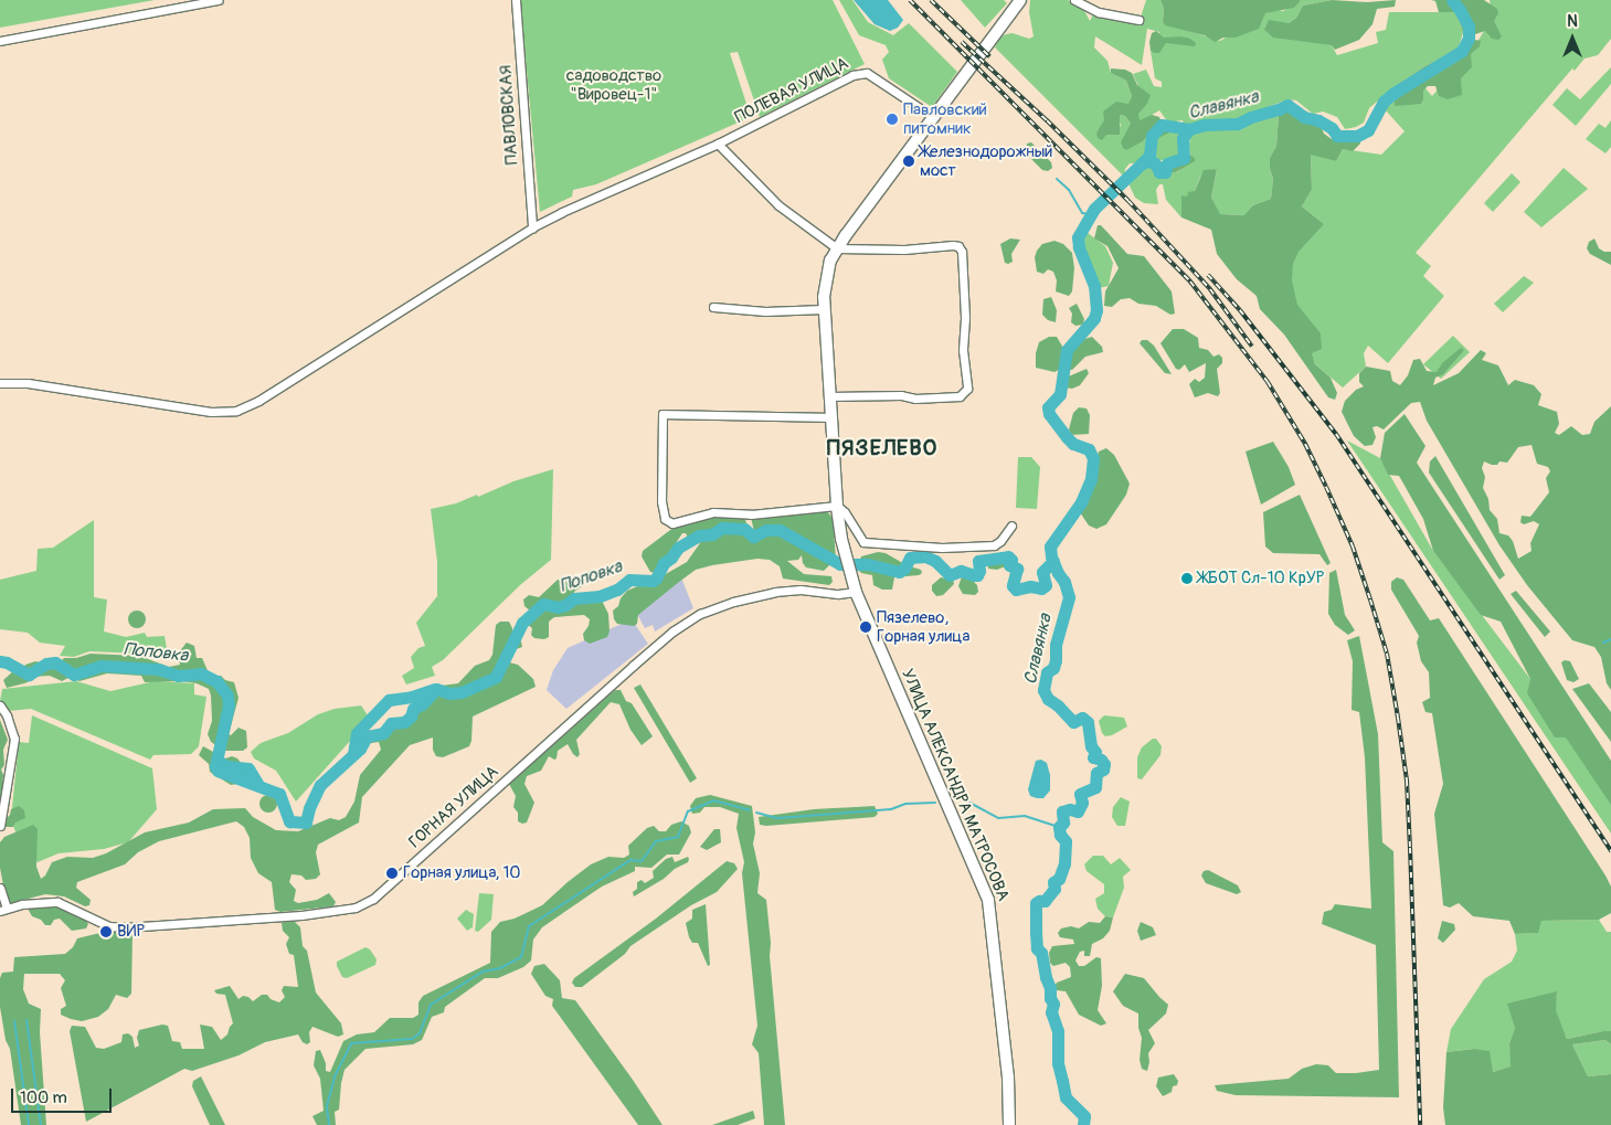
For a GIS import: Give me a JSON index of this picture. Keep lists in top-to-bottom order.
{
  "streets": {
    "main road": ["УЛИЦА АЛЕКСАНДРА МАТРОСОВА"],
    "street": ["ПОЛЕВАЯ УЛИЦА", "ПАВЛОВСКАЯ", "ГОРНАЯ УЛИЦА"]
  },
  "crossings": [
    ["ПОЛЕВАЯ УЛИЦА", "УЛИЦА АЛЕКСАНДРА МАТРОСОВА"],
    ["УЛИЦА АЛЕКСАНДРА МАТРОСОВА", "ГОРНАЯ УЛИЦА"]
  ],
  "districts": ["ПЯЗЕЛЕВО"],
  "water": ["Славянка", "Поповка"],
  "parks": ["садоводство \"Вировец-1\""],
  "places": [
    "Павловский питомник",
    "Железнодорожный мост",
    "ЖБОТ Сл-10 КрУР",
    "Пязелево, Горная улица",
    "Горная улица, 10",
    "ВИР"
  ],
  "scale_bar": "100 m",
  "north": "top"
}
